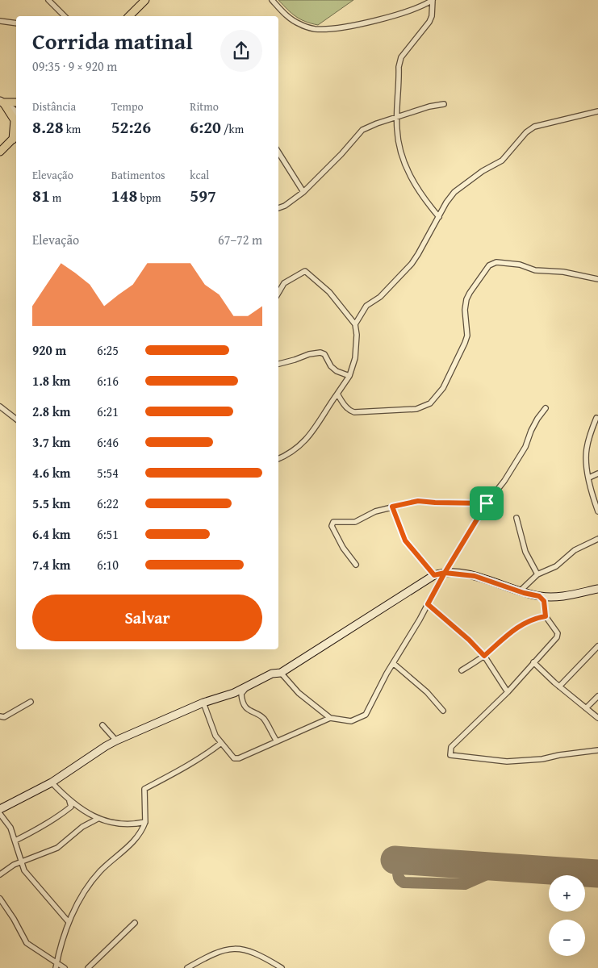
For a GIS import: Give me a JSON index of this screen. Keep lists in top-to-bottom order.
{
  "page": {
    "heading": ["Corrida matinal", "09:35 · 9 × 920 m"],
    "stats": [
      ["Distância", "8.28 km"],
      ["Tempo", "52:26"],
      ["Ritmo", "6:20 /km"],
      ["Elevação", "81 m"],
      ["Batimentos", "148 bpm"],
      ["kcal", "597"]
    ],
    "chart": ["Elevação", "67–72 m"],
    "list": [
      {
        "name": "920 m",
        "note": "6:25"
      },
      {
        "name": "1.8 km",
        "note": "6:16"
      },
      {
        "name": "2.8 km",
        "note": "6:21"
      },
      {
        "name": "3.7 km",
        "note": "6:46"
      },
      {
        "name": "4.6 km",
        "note": "5:54"
      },
      {
        "name": "5.5 km",
        "note": "6:22"
      },
      {
        "name": "6.4 km",
        "note": "6:51"
      },
      {
        "name": "7.4 km",
        "note": "6:10"
      }
    ],
    "buttons": "Salvar",
    "map_buttons": ["+", "−"]
  }
}
